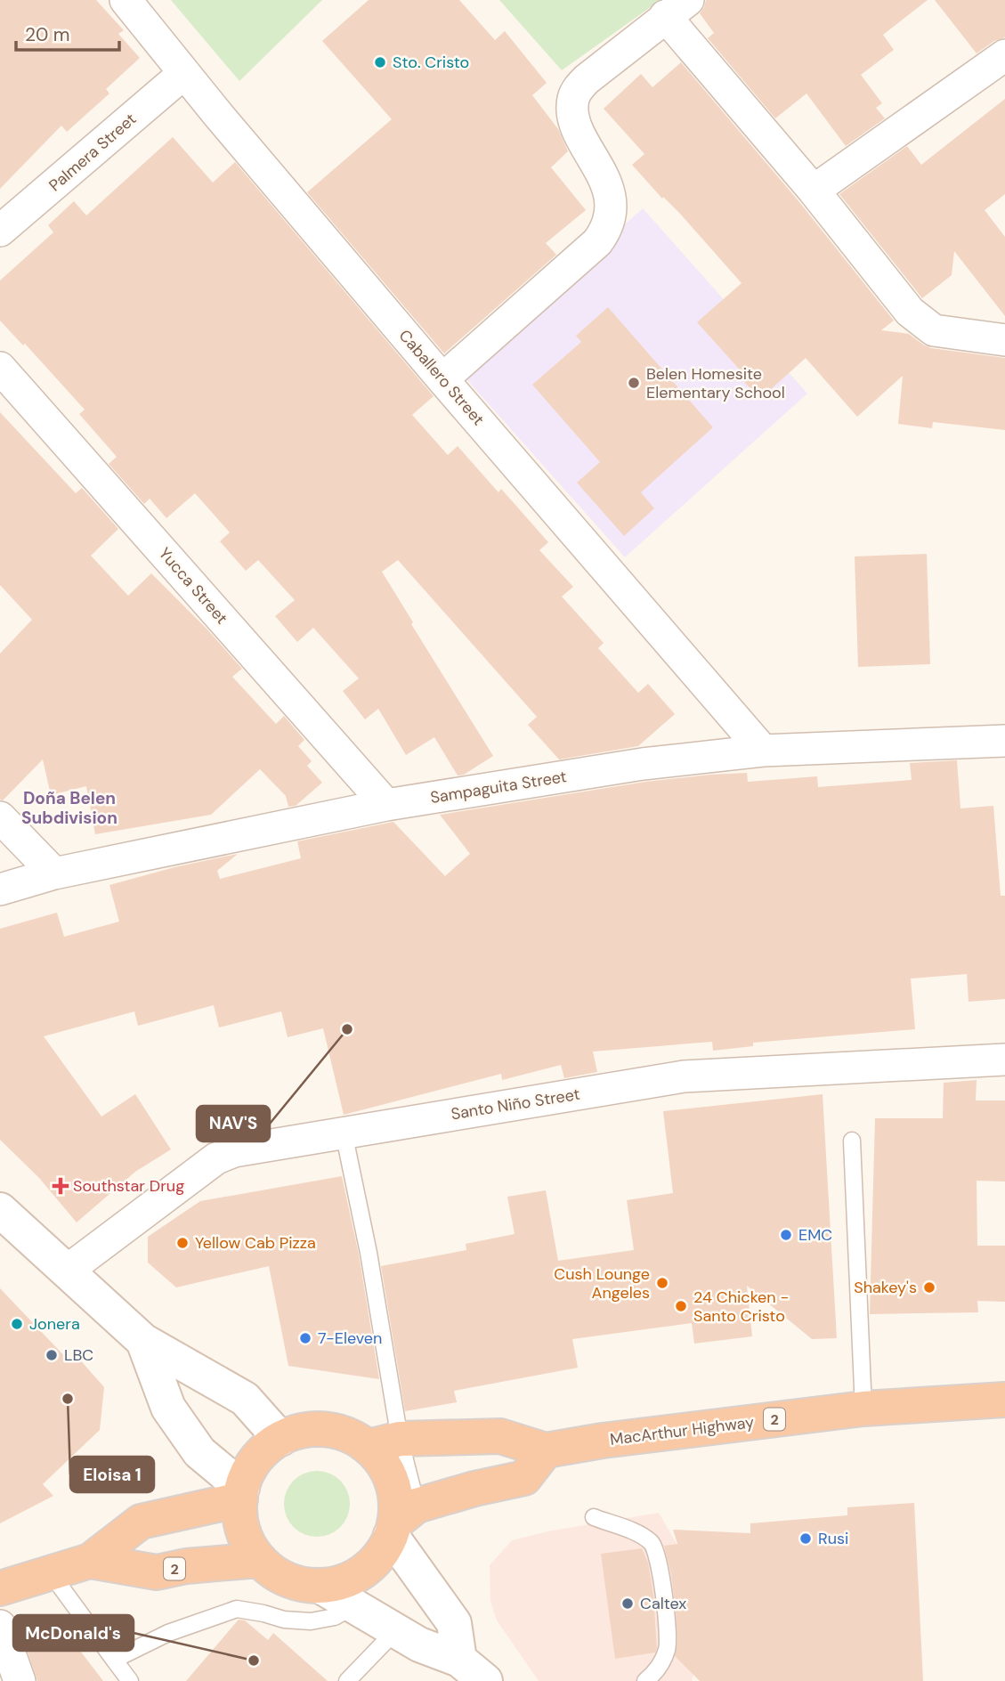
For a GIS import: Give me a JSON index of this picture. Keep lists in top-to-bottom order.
{
  "streets": {
    "highway": ["2", "MacArthur Highway"],
    "street": [
      "Palmera Street",
      "Caballero Street",
      "Yucca Street",
      "Sampaguita Street",
      "Santo Niño Street"
    ]
  },
  "crossings": [
    ["Palmera Street", "Caballero Street"],
    ["Caballero Street", "Sampaguita Street"],
    ["Yucca Street", "Sampaguita Street"],
    ["2", "MacArthur Highway"]
  ],
  "districts": ["Doña Belen Subdivision"],
  "places": {
    "other": [
      "Sto. Cristo",
      "Belen Homesite Elementary School",
      "NAV'S",
      "EMC",
      "Yellow Cab Pizza",
      "Cush Lounge Angeles",
      "Shakey's",
      "24 Chicken - Santo Cristo",
      "Jonera",
      "7-Eleven",
      "LBC",
      "Eloisa 1",
      "Rusi",
      "Caltex",
      "McDonald's"
    ],
    "health": ["Southstar Drug"]
  },
  "scale_bar": "20 m"
}
